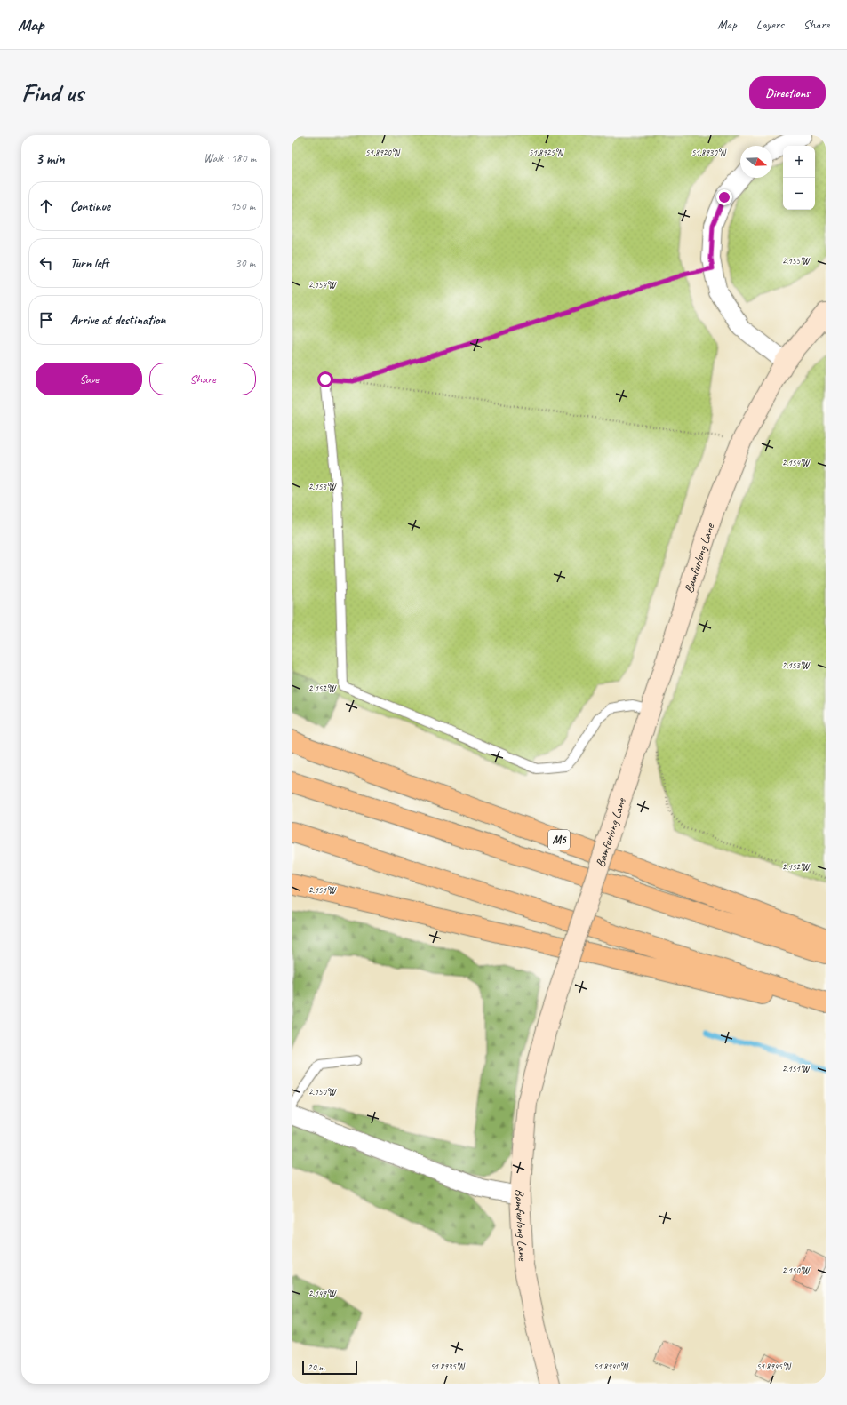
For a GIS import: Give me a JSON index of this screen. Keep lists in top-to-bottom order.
{
  "streets": {
    "highway": ["M5"],
    "street": ["Bamfurlong Lane"]
  },
  "scale_bar": "20 m",
  "north": "right",
  "page": {
    "header": "Map",
    "nav": ["Map", "Layers", "Share"],
    "buttons": [
      "Directions",
      ["Save", "Share"]
    ],
    "title": "Find us",
    "heading": ["3 min", "Walk · 180 m"],
    "map_buttons": ["+", "−"],
    "list": [
      ["Continue", "150 m"],
      ["Turn left", "30 m"],
      "Arrive at destination"
    ],
    "scale": "20 m"
  },
  "coordinates": [
    "51.8920°N",
    "51.8925°N",
    "51.8930°N",
    "2.155°W",
    "2.154°W",
    "2.153°W",
    "2.152°W",
    "2.151°W",
    "2.150°W",
    "2.149°W",
    "51.8935°N",
    "51.8940°N",
    "51.8945°N"
  ]
}
